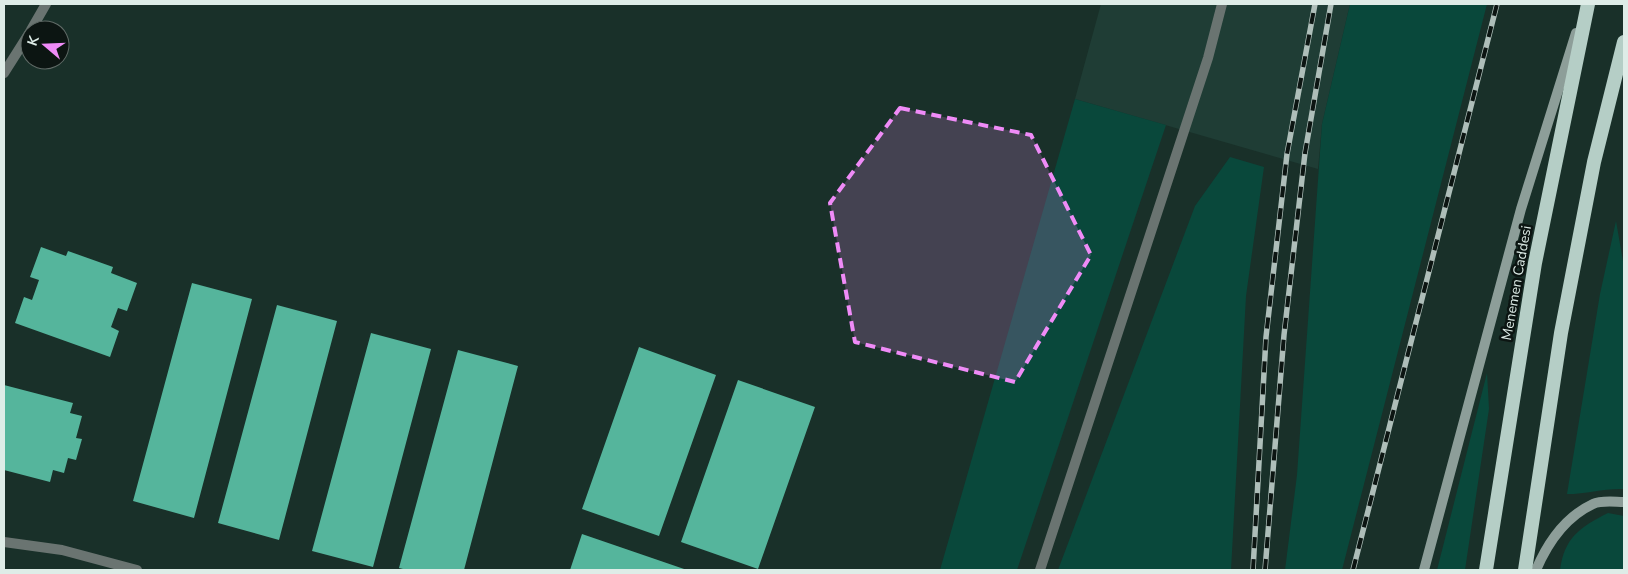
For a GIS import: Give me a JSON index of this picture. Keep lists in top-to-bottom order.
{
  "streets": {
    "highway": ["Menemen Caddesi"]
  },
  "north": "left"
}
